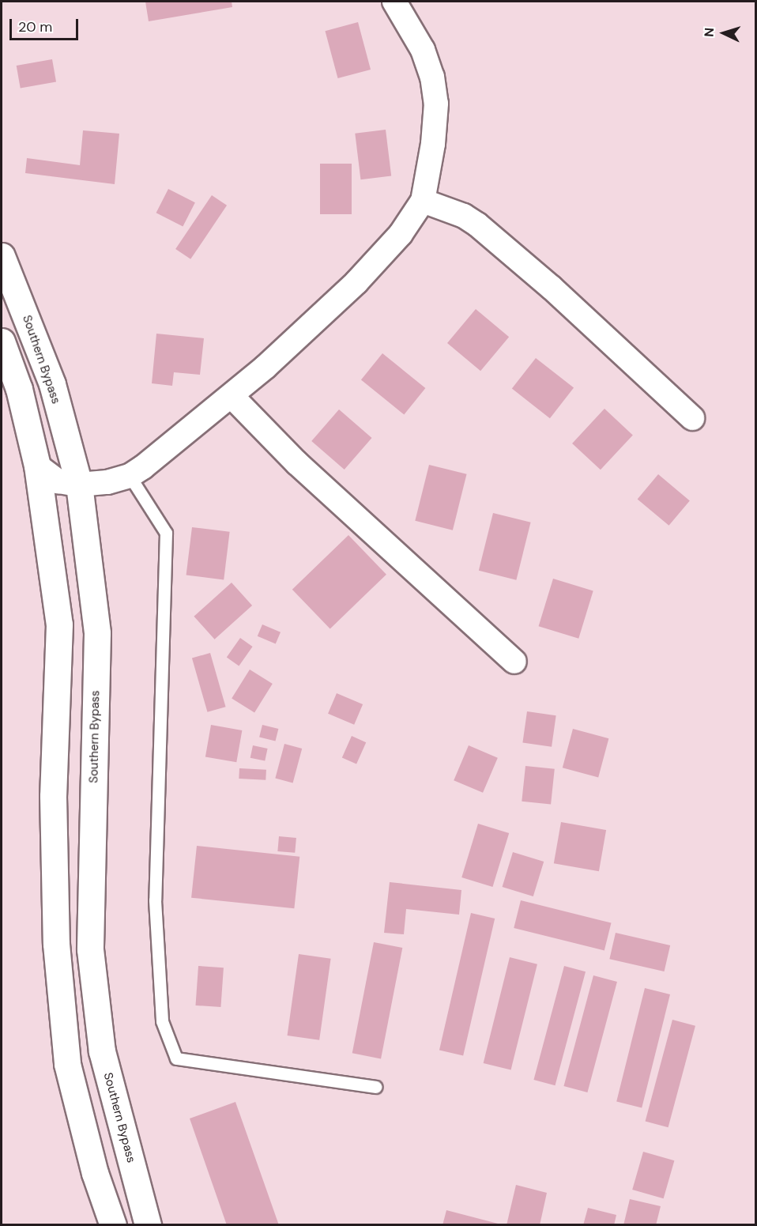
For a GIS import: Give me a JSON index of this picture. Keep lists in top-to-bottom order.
{
  "streets": {
    "main road": ["Southern Bypass"]
  },
  "scale_bar": "20 m",
  "north": "left"
}
